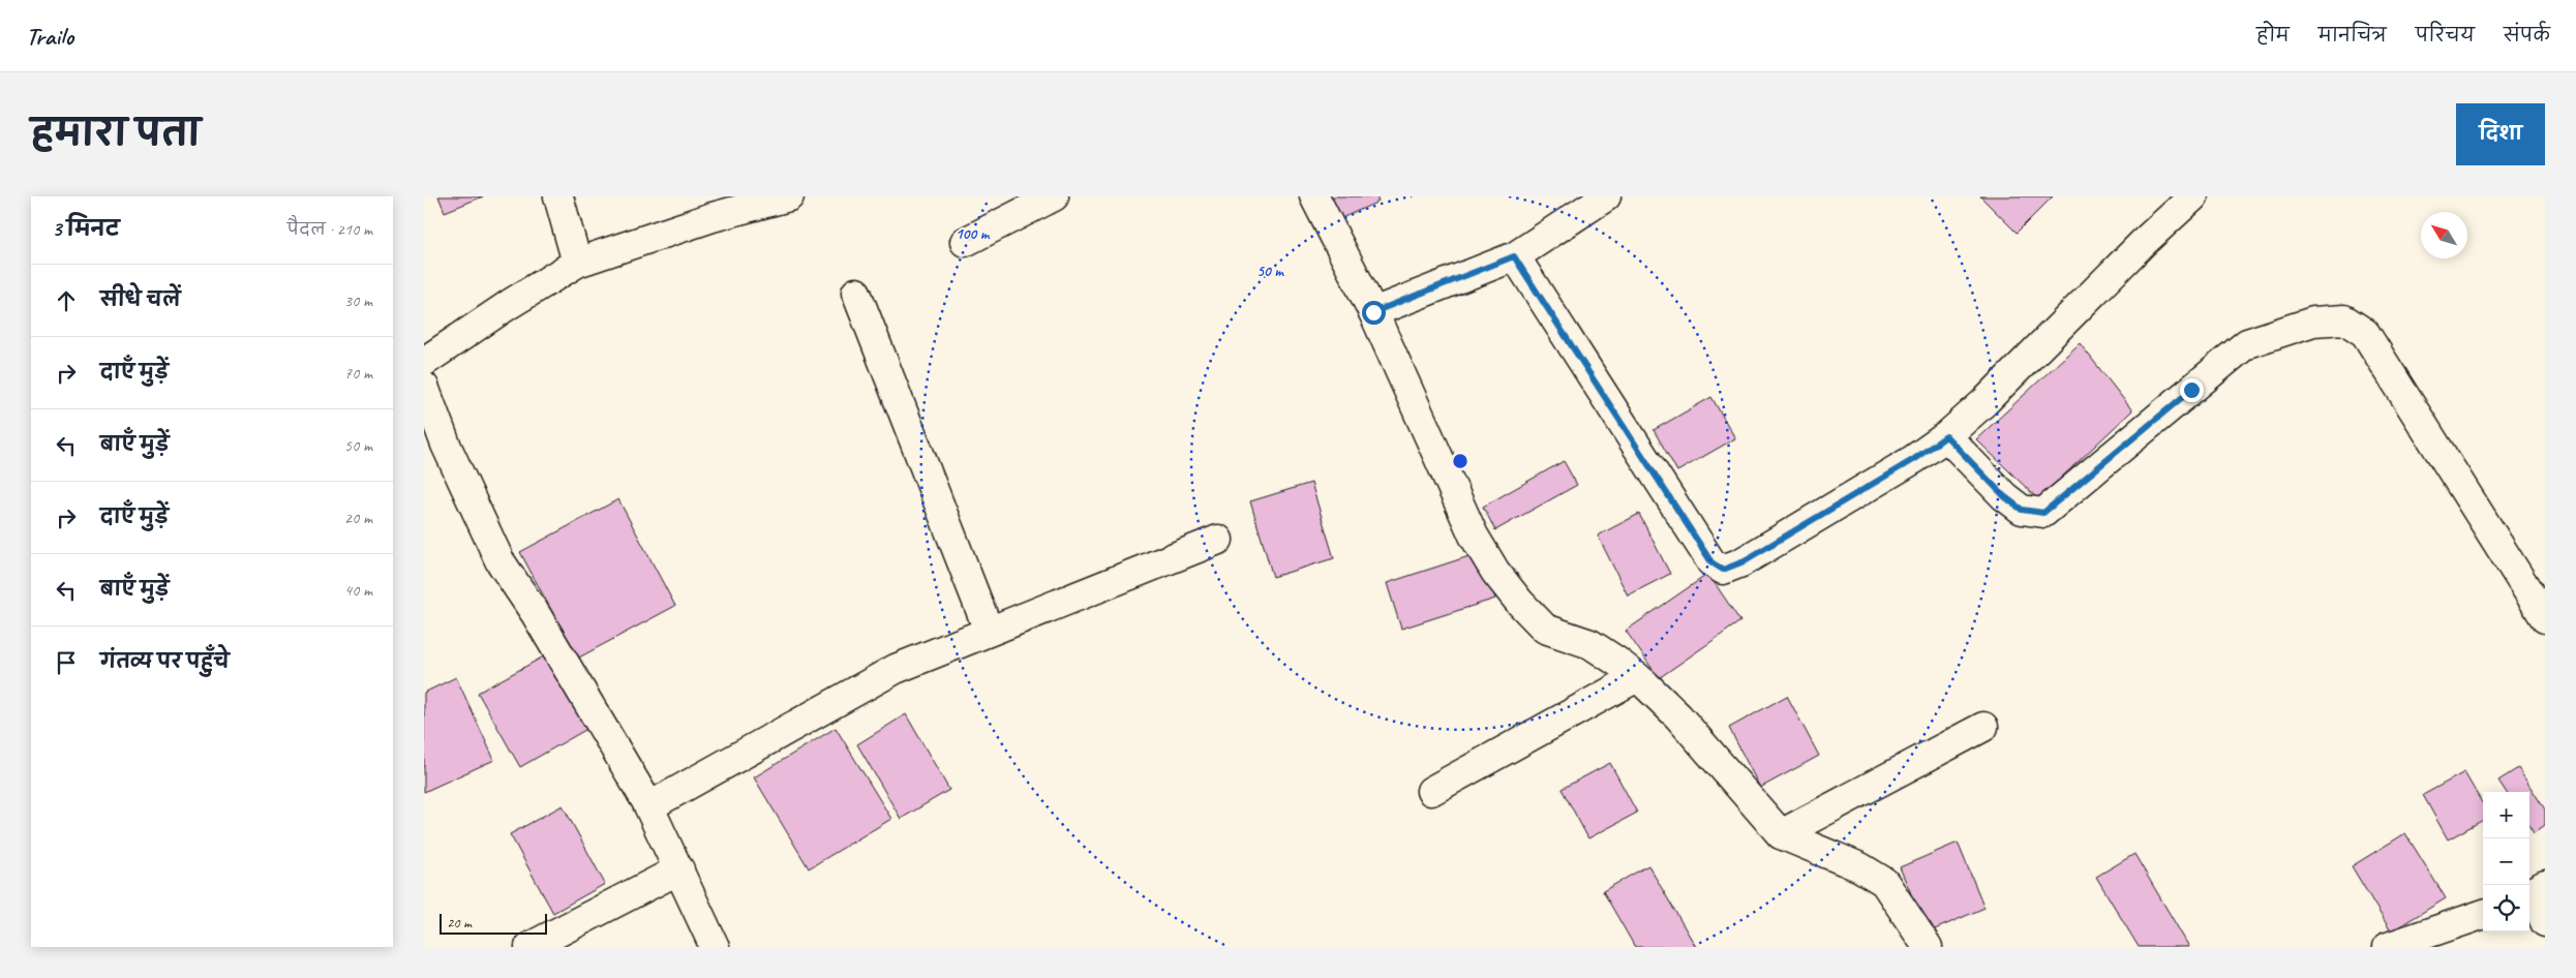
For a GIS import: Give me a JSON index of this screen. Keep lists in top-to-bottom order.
{
  "scale_bar": "20 m",
  "north": "top left",
  "page": {
    "header": "Trailo",
    "nav": [
      "होम",
      "मानचित्र",
      "परिचय",
      "संपर्क"
    ],
    "title": "हमारा पता",
    "buttons": "दिशा",
    "heading": ["3 मिनट", "पैदल · 210 m"],
    "list": [
      ["सीधे चलें", "30 m"],
      ["दाएँ मुड़ें", "70 m"],
      ["बाएँ मुड़ें", "50 m"],
      ["दाएँ मुड़ें", "20 m"],
      ["बाएँ मुड़ें", "40 m"],
      "गंतव्य पर पहुँचे"
    ],
    "map_buttons": ["+", "−"],
    "scale": "20 m"
  },
  "rings": ["100 m", "50 m"]
}
